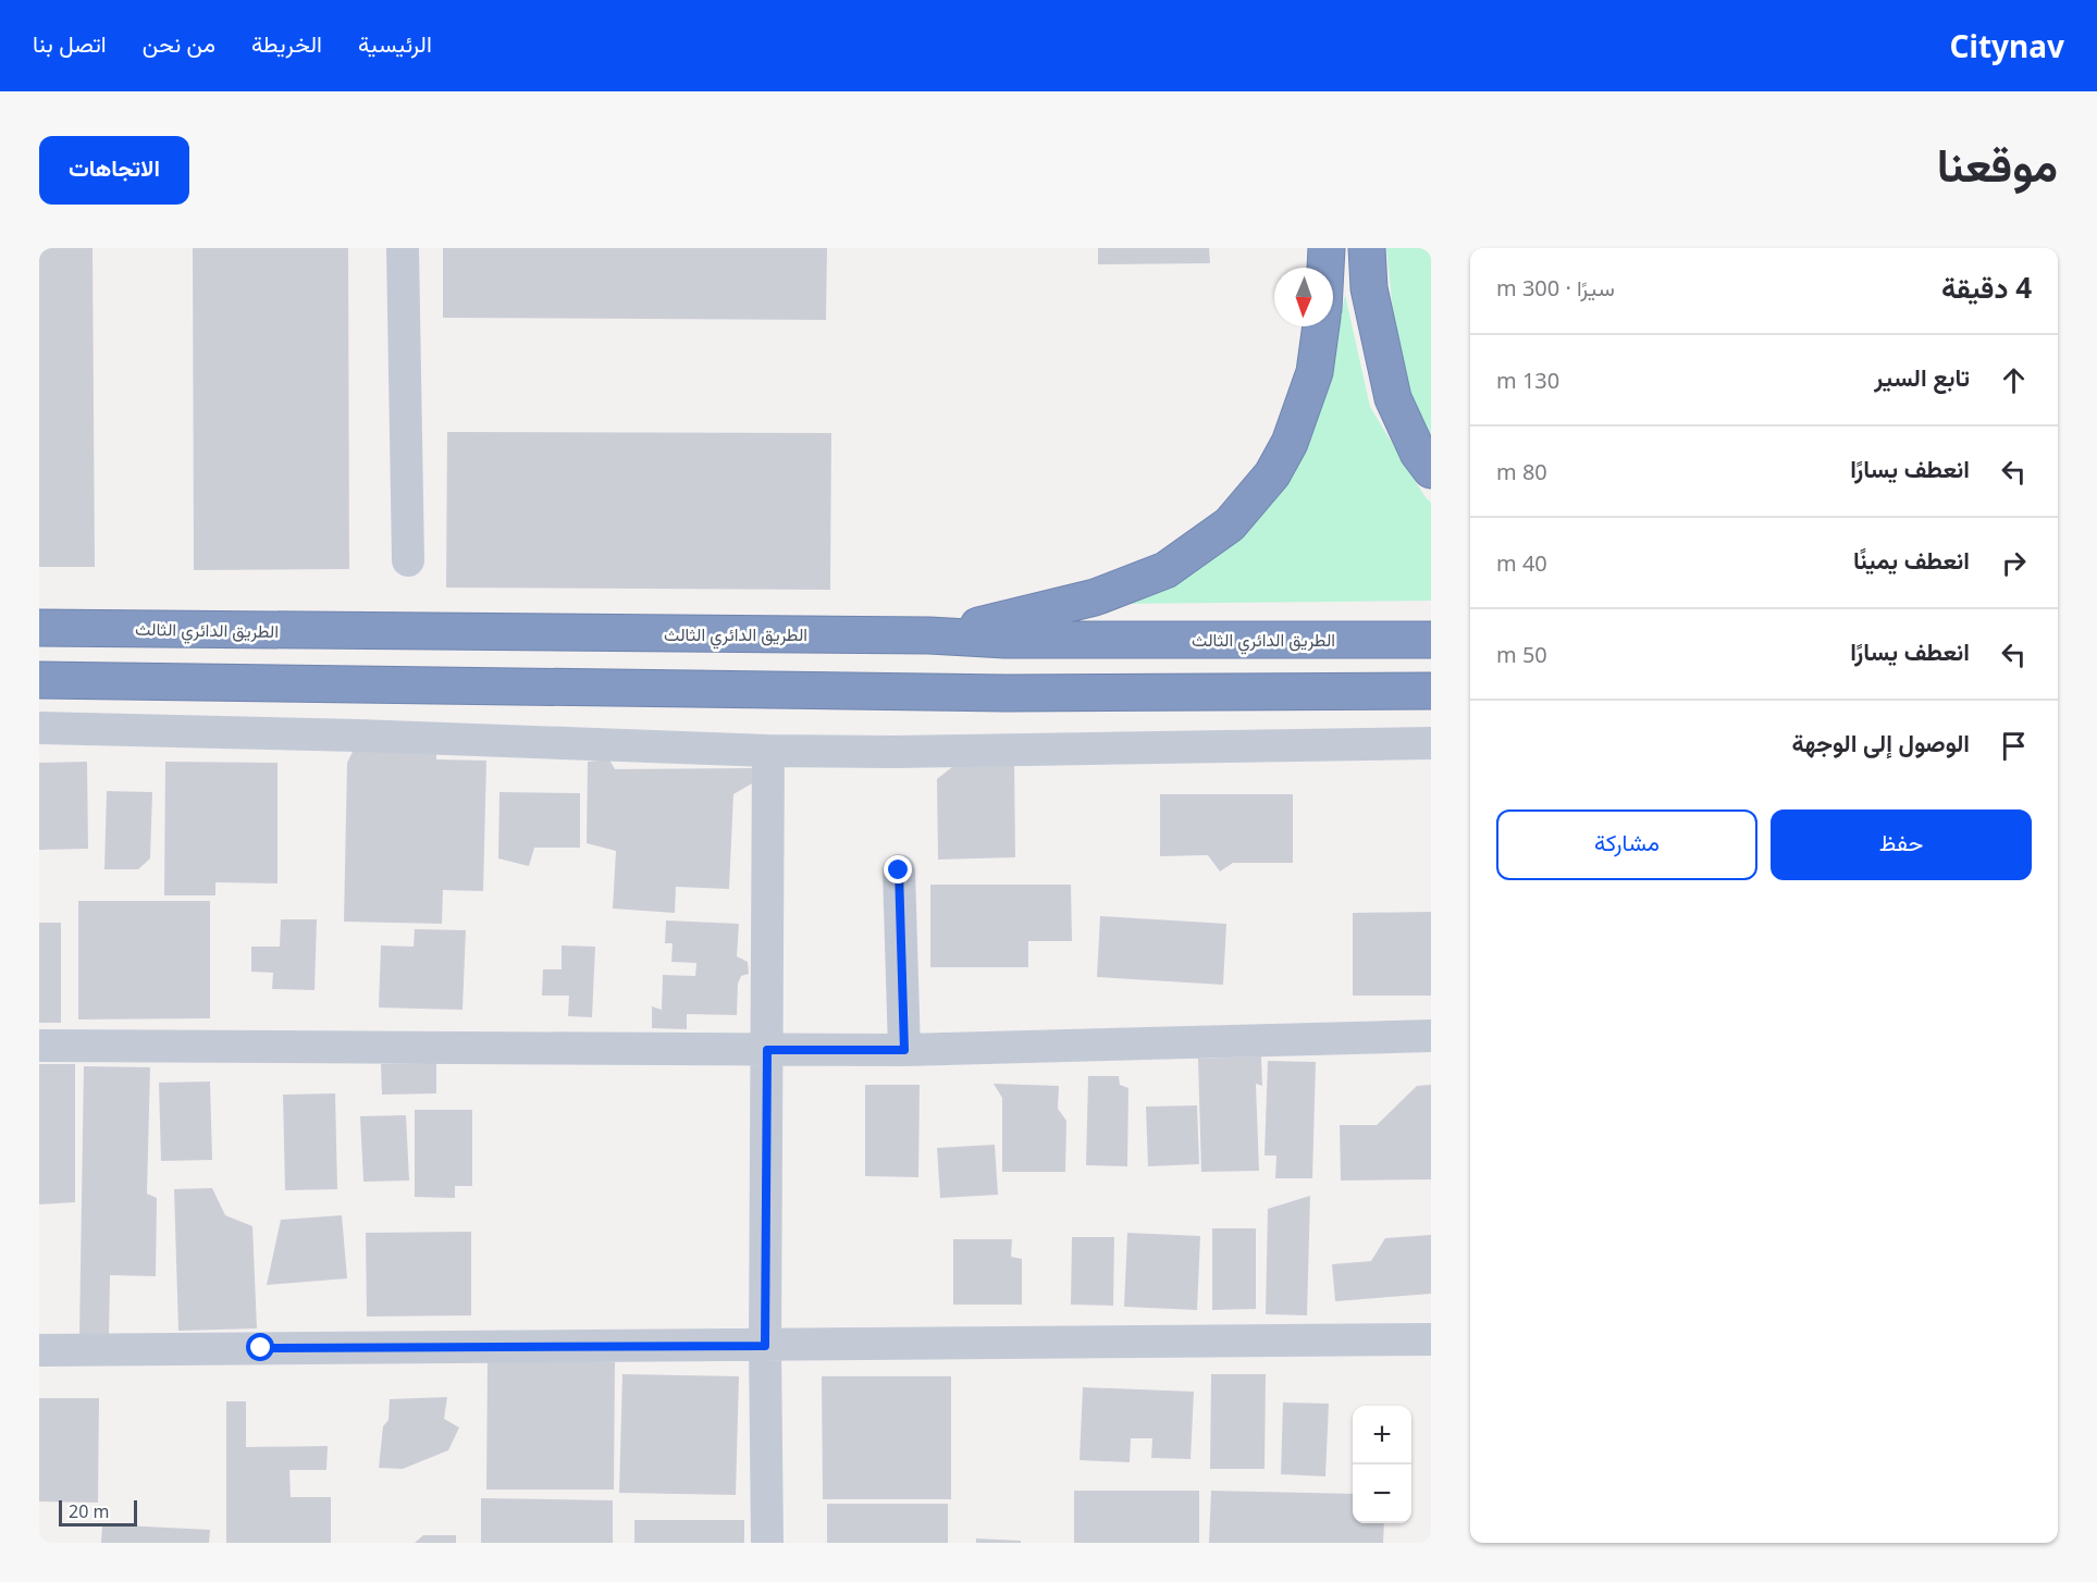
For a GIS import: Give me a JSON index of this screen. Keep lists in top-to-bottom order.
{
  "streets": {
    "highway": ["الطريق الدائري الثالث"]
  },
  "scale_bar": "20 m",
  "north": "bottom",
  "page": {
    "header": "Citynav",
    "nav": [
      "الرئيسية",
      "الخريطة",
      "من نحن",
      "اتصل بنا"
    ],
    "title": "موقعنا",
    "buttons": [
      "الاتجاهات",
      ["حفظ", "مشاركة"]
    ],
    "heading": ["4 دقيقة", "سيرًا · 300 m"],
    "list": [
      ["تابع السير", "130 m"],
      ["انعطف يسارًا", "80 m"],
      ["انعطف يمينًا", "40 m"],
      ["انعطف يسارًا", "50 m"],
      "الوصول إلى الوجهة"
    ],
    "map_buttons": ["+", "−"],
    "scale": "20 m"
  }
}
